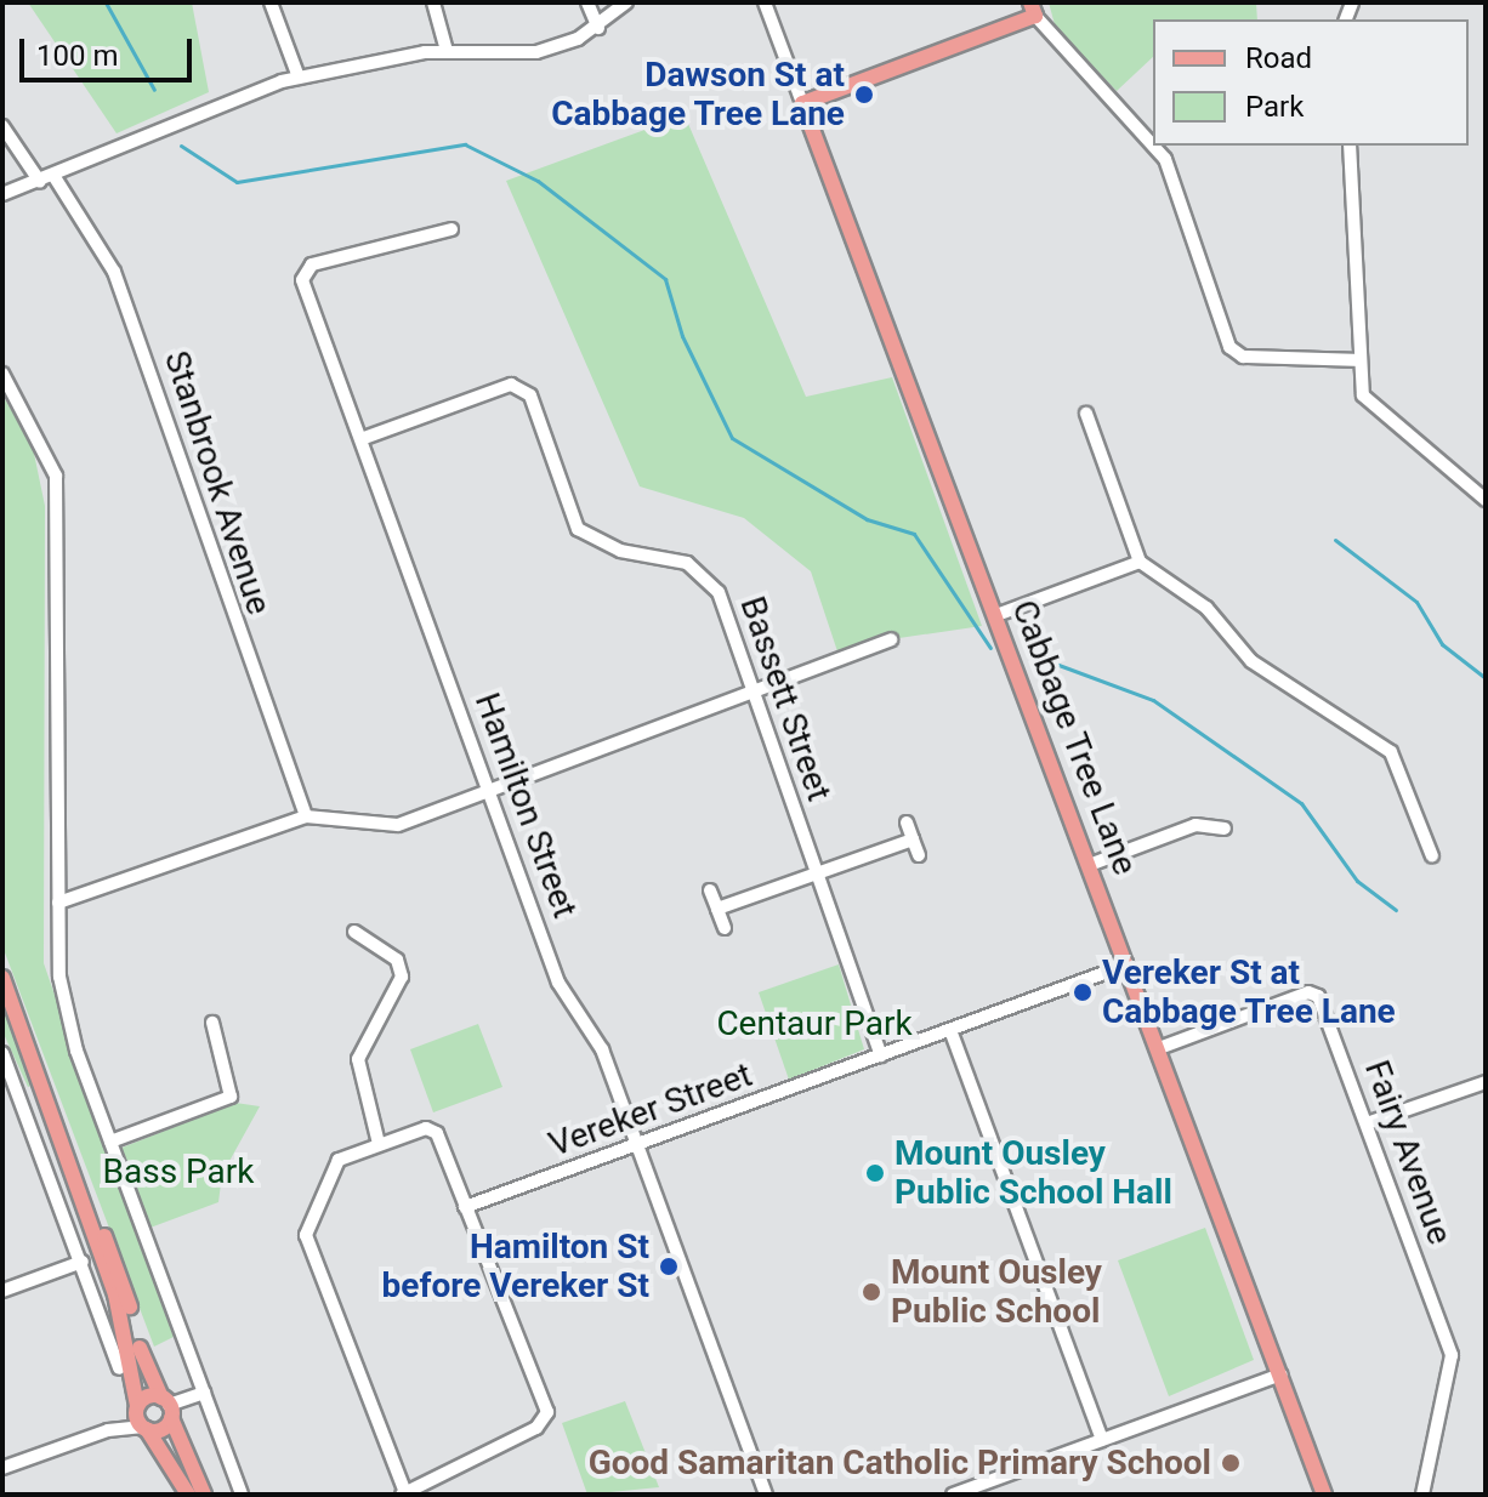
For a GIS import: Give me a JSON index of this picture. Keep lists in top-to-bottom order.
{
  "streets": {
    "main road": ["Cabbage Tree Lane"],
    "street": [
      "Stanbrook Avenue",
      "Bassett Street",
      "Hamilton Street",
      "Vereker Street",
      "Fairy Avenue"
    ]
  },
  "crossings": [
    ["Bassett Street", "Hamilton Street"],
    ["Bassett Street", "Vereker Street"],
    ["Cabbage Tree Lane", "Vereker Street"],
    ["Cabbage Tree Lane", "Fairy Avenue"],
    ["Hamilton Street", "Vereker Street"]
  ],
  "parks": ["Centaur Park", "Bass Park"],
  "places": [
    "Dawson St at Cabbage Tree Lane",
    "Vereker St at Cabbage Tree Lane",
    "Mount Ousley Public School Hall",
    "Hamilton St before Vereker St",
    "Mount Ousley Public School",
    "Good Samaritan Catholic Primary School"
  ],
  "legend": ["Road", "Park"],
  "scale_bar": "100 m"
}
